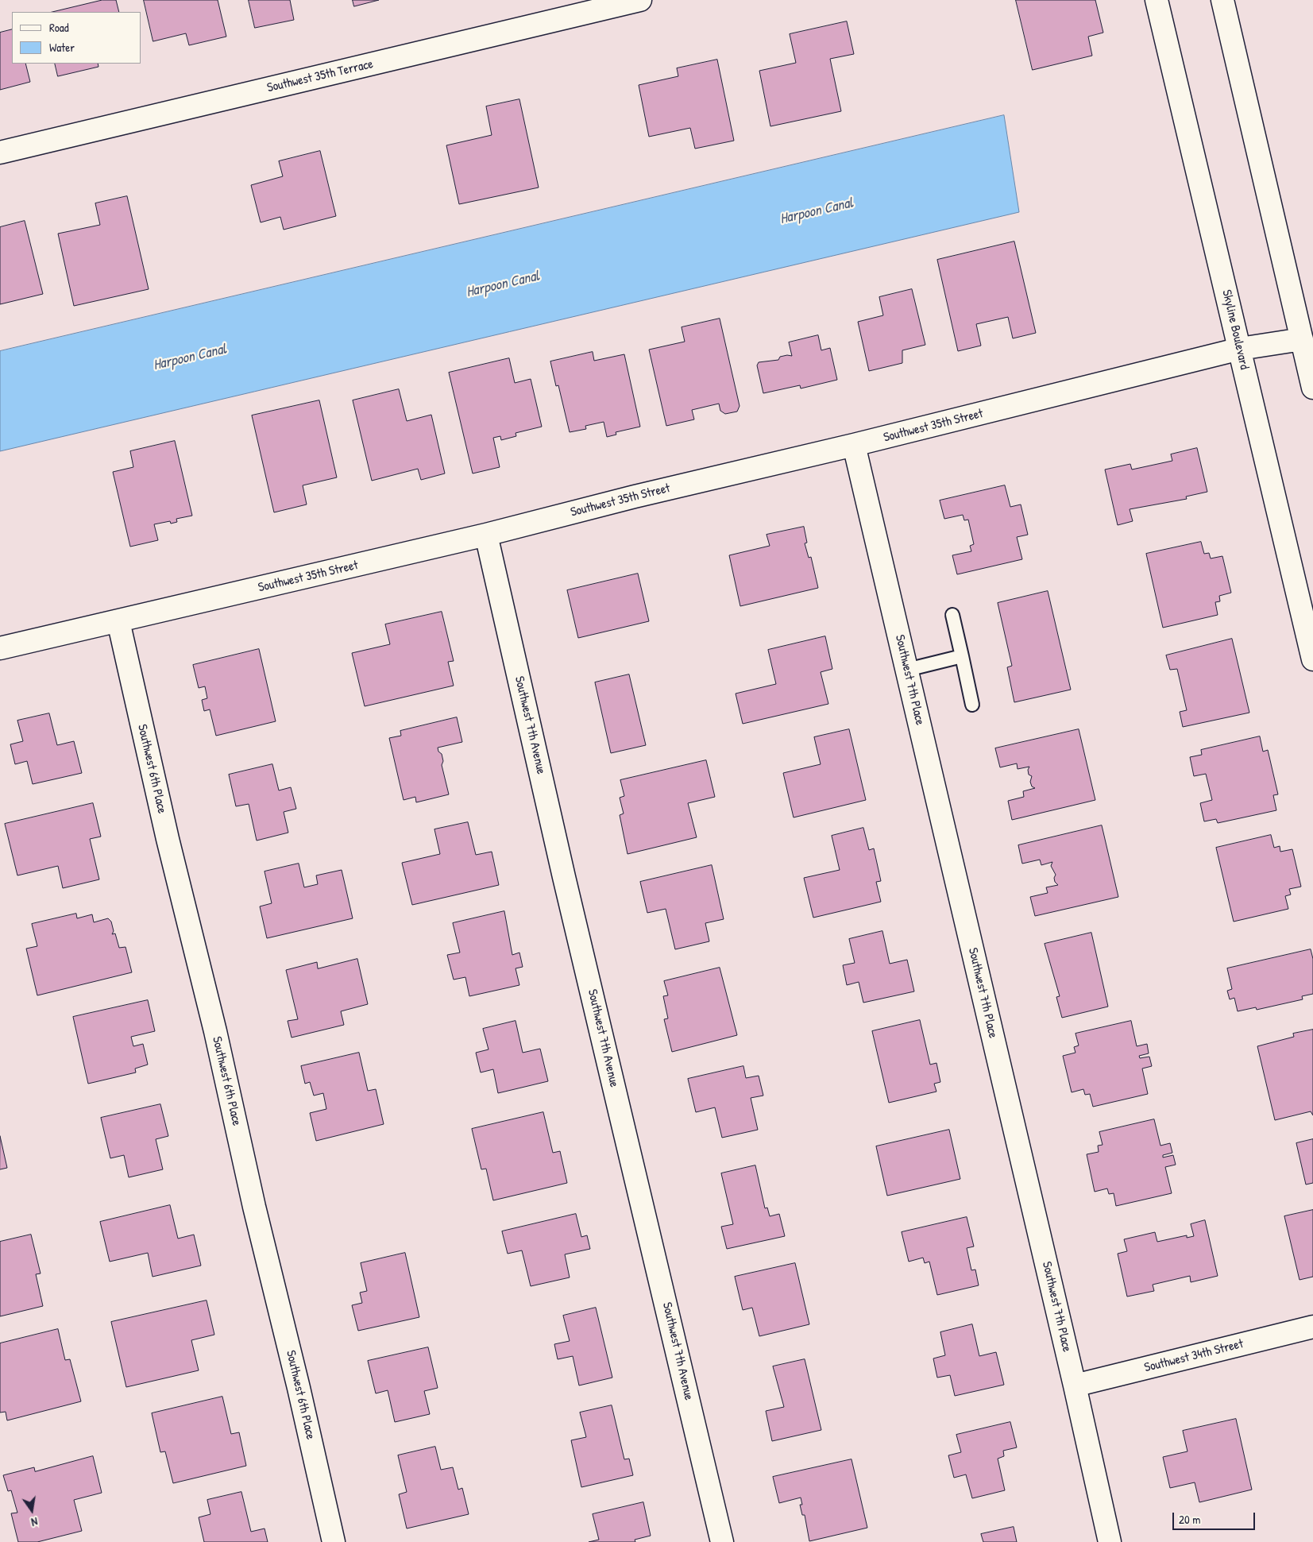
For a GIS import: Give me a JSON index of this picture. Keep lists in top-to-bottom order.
{
  "streets": {
    "street": [
      "Southwest 35th Terrace",
      "Skyline Boulevard",
      "Southwest 35th Street",
      "Southwest 7th Place",
      "Southwest 7th Avenue",
      "Southwest 6th Place",
      "Southwest 34th Street"
    ]
  },
  "crossings": [
    ["Skyline Boulevard", "Southwest 35th Street"],
    ["Southwest 35th Street", "Southwest 7th Place"],
    ["Southwest 35th Street", "Southwest 7th Avenue"],
    ["Southwest 35th Street", "Southwest 6th Place"],
    ["Southwest 7th Place", "Southwest 34th Street"]
  ],
  "water": ["Harpoon Canal"],
  "legend": ["Road", "Water"],
  "scale_bar": "20 m",
  "north": "bottom"
}
